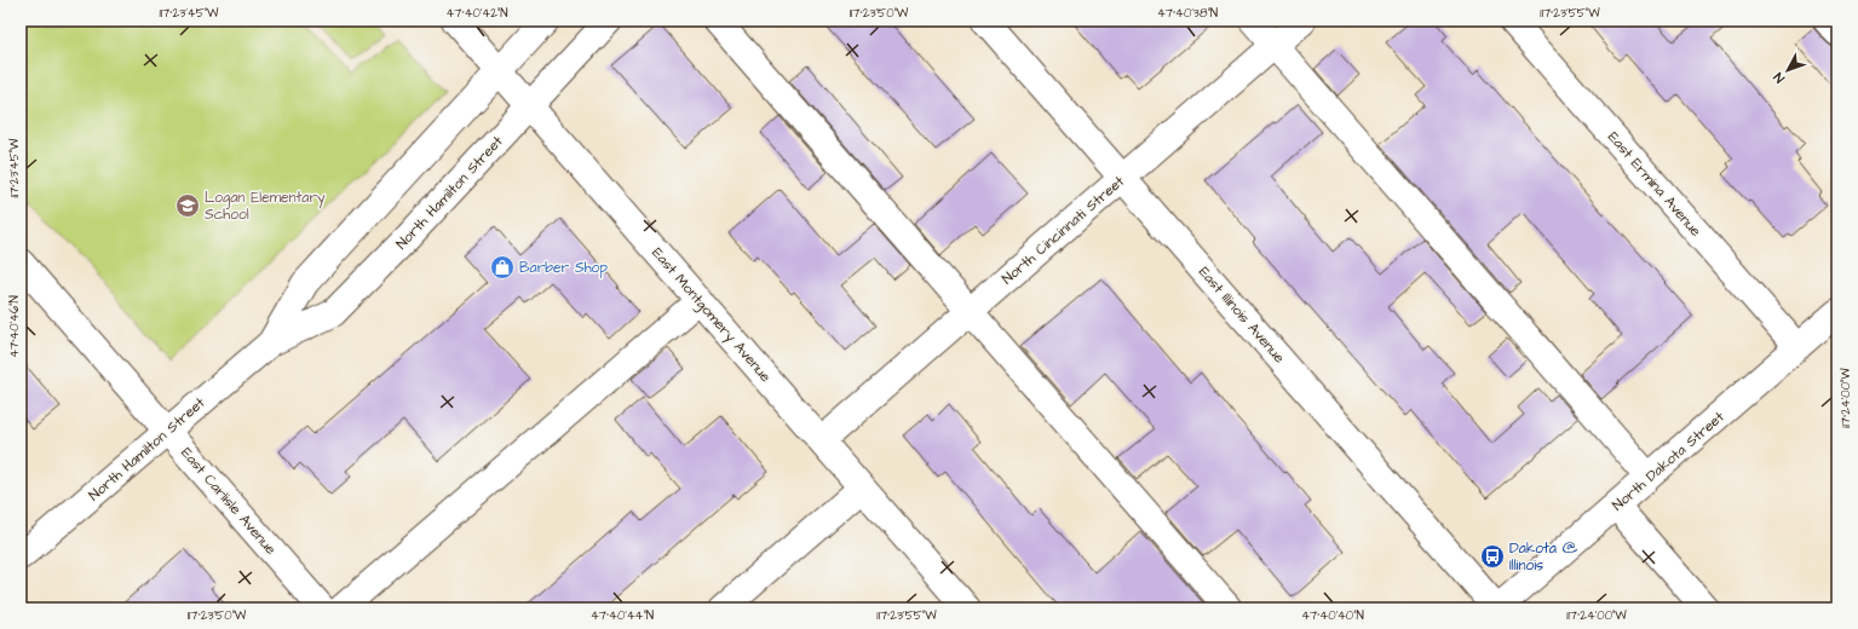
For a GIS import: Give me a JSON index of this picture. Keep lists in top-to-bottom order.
{
  "streets": {
    "street": [
      "East Ermina Avenue",
      "North Hamilton Street",
      "North Cincinnati Street",
      "East Montgomery Avenue",
      "East Illinois Avenue",
      "North Dakota Street",
      "East Carlisle Avenue"
    ]
  },
  "crossings": [
    ["East Ermina Avenue", "North Dakota Street"],
    ["North Hamilton Street", "East Montgomery Avenue"],
    ["North Hamilton Street", "East Carlisle Avenue"],
    ["North Cincinnati Street", "East Montgomery Avenue"],
    ["North Cincinnati Street", "East Illinois Avenue"],
    ["East Illinois Avenue", "North Dakota Street"]
  ],
  "places": {
    "school or university": ["Logan Elementary School"],
    "shop": ["Barber Shop"],
    "bus stop": ["Dakota @ Illinois"]
  },
  "north": "bottom left",
  "coordinates": [
    "117°23'45\"W",
    "47°40'42\"N",
    "117°23'50\"W",
    "47°40'38\"N",
    "117°23'55\"W",
    "47°40'46\"N",
    "117°24'00\"W",
    "47°40'44\"N",
    "47°40'40\"N"
  ]
}
